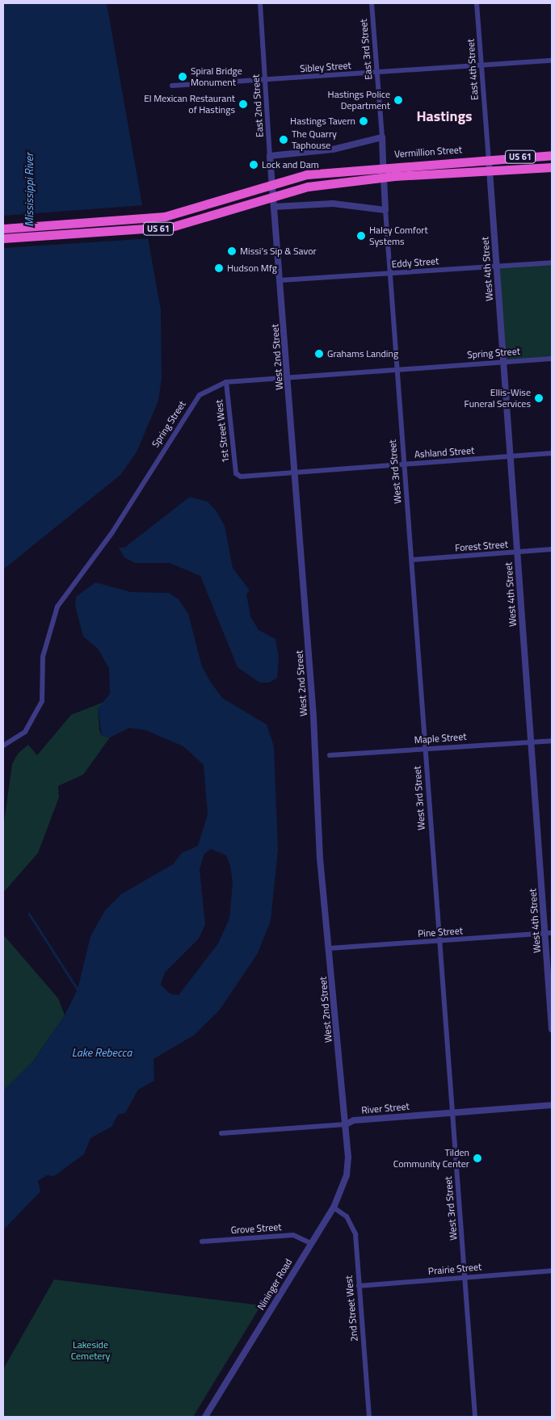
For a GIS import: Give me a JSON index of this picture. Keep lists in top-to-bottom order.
{
  "streets": {
    "highway": ["Vermillion Street", "US 61"],
    "street": [
      "East 3rd Street",
      "Sibley Street",
      "East 4th Street",
      "East 2nd Street",
      "Eddy Street",
      "West 4th Street",
      "Spring Street",
      "West 2nd Street",
      "1st Street West",
      "Ashland Street",
      "West 3rd Street",
      "Forest Street",
      "Maple Street",
      "Pine Street",
      "River Street",
      "Grove Street",
      "Prairie Street",
      "Nininger Road",
      "2nd Street West"
    ]
  },
  "crossings": [
    ["East 3rd Street", "Sibley Street"],
    ["East 3rd Street", "Vermillion Street"],
    ["Sibley Street", "East 4th Street"],
    ["Sibley Street", "East 2nd Street"],
    ["East 4th Street", "Vermillion Street"],
    ["East 4th Street", "West 4th Street"],
    ["East 2nd Street", "West 2nd Street"],
    ["Vermillion Street", "West 4th Street"],
    ["US 61", "West 4th Street"],
    ["US 61", "West 3rd Street"],
    ["Eddy Street", "West 4th Street"],
    ["Eddy Street", "West 2nd Street"],
    ["Eddy Street", "West 3rd Street"],
    ["West 4th Street", "Spring Street"],
    ["West 4th Street", "Ashland Street"],
    ["West 4th Street", "Forest Street"],
    ["West 4th Street", "Maple Street"],
    ["West 4th Street", "Pine Street"],
    ["Spring Street", "West 2nd Street"],
    ["Spring Street", "1st Street West"],
    ["Spring Street", "West 3rd Street"],
    ["West 2nd Street", "Ashland Street"],
    ["West 2nd Street", "Pine Street"],
    ["West 2nd Street", "River Street"],
    ["West 2nd Street", "Nininger Road"],
    ["1st Street West", "Ashland Street"],
    ["Ashland Street", "West 3rd Street"],
    ["West 3rd Street", "Forest Street"],
    ["West 3rd Street", "Maple Street"],
    ["West 3rd Street", "Pine Street"],
    ["West 3rd Street", "River Street"],
    ["West 3rd Street", "Prairie Street"],
    ["Grove Street", "Nininger Road"],
    ["Prairie Street", "2nd Street West"],
    ["Nininger Road", "2nd Street West"]
  ],
  "districts": ["Hastings"],
  "water": ["Mississippi River", "Lake Rebecca"],
  "parks": ["Lakeside Cemetery"],
  "places": [
    "Spiral Bridge Monument",
    "Hastings Police Department",
    "El Mexican Restaurant of Hastings",
    "Hastings Tavern",
    "The Quarry Taphouse",
    "Lock and Dam",
    "Haley Comfort Systems",
    "Missi’s Sip & Savor",
    "Hudson Mfg",
    "Grahams Landing",
    "Ellis-Wise Funeral Services",
    "Tilden Community Center"
  ]
}
